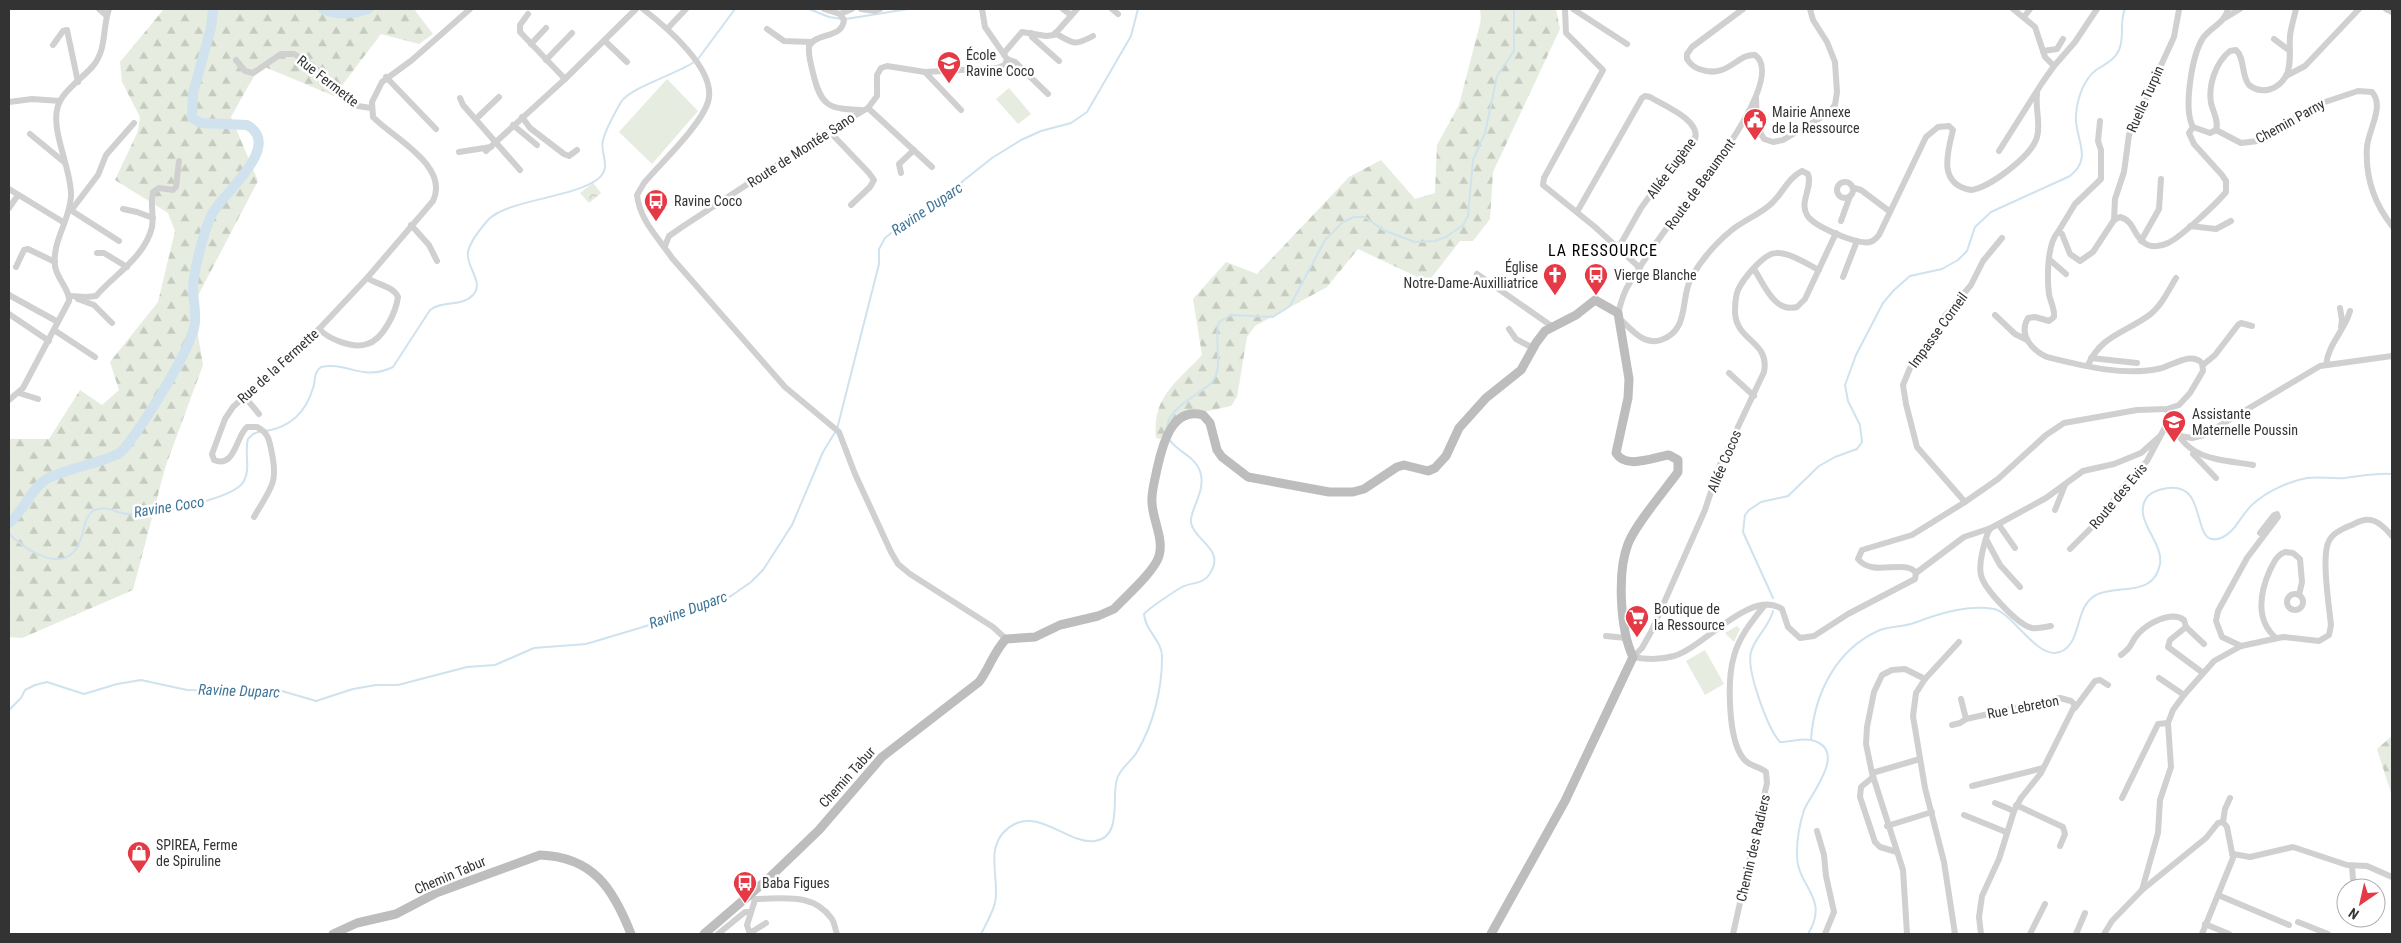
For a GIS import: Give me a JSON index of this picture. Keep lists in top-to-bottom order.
{
  "streets": {
    "street": [
      "Rue Fermette",
      "Ruelle Turpin",
      "Chemin Parny",
      "Route de Montée Sano",
      "Allée Eugène",
      "Route de Beaumont",
      "Impasse Corneil",
      "Rue de la Fermette",
      "Allée Cocos",
      "Route des Evis",
      "Rue Lebreton",
      "Chemin Tabur",
      "Chemin des Radiers"
    ]
  },
  "crossings": [
    ["Rue Fermette", "Rue de la Fermette"],
    ["Route des Evis", "Chemin des Radiers"]
  ],
  "districts": ["LA RESSOURCE"],
  "water": ["Ravine Duparc", "Ravine Coco"],
  "places": {
    "school or university": ["École Ravine Coco", "Assistante Maternelle Poussin"],
    "public building": ["Mairie Annexe de la Ressource"],
    "bus stop": ["Ravine Coco", "Vierge Blanche", "Baba Figues"],
    "church": ["Église Notre-Dame-Auxilliatrice"],
    "supermarket": ["Boutique de la Ressource"],
    "shop": ["SPIREA, Ferme de Spiruline"]
  },
  "north": "bottom left"
}
